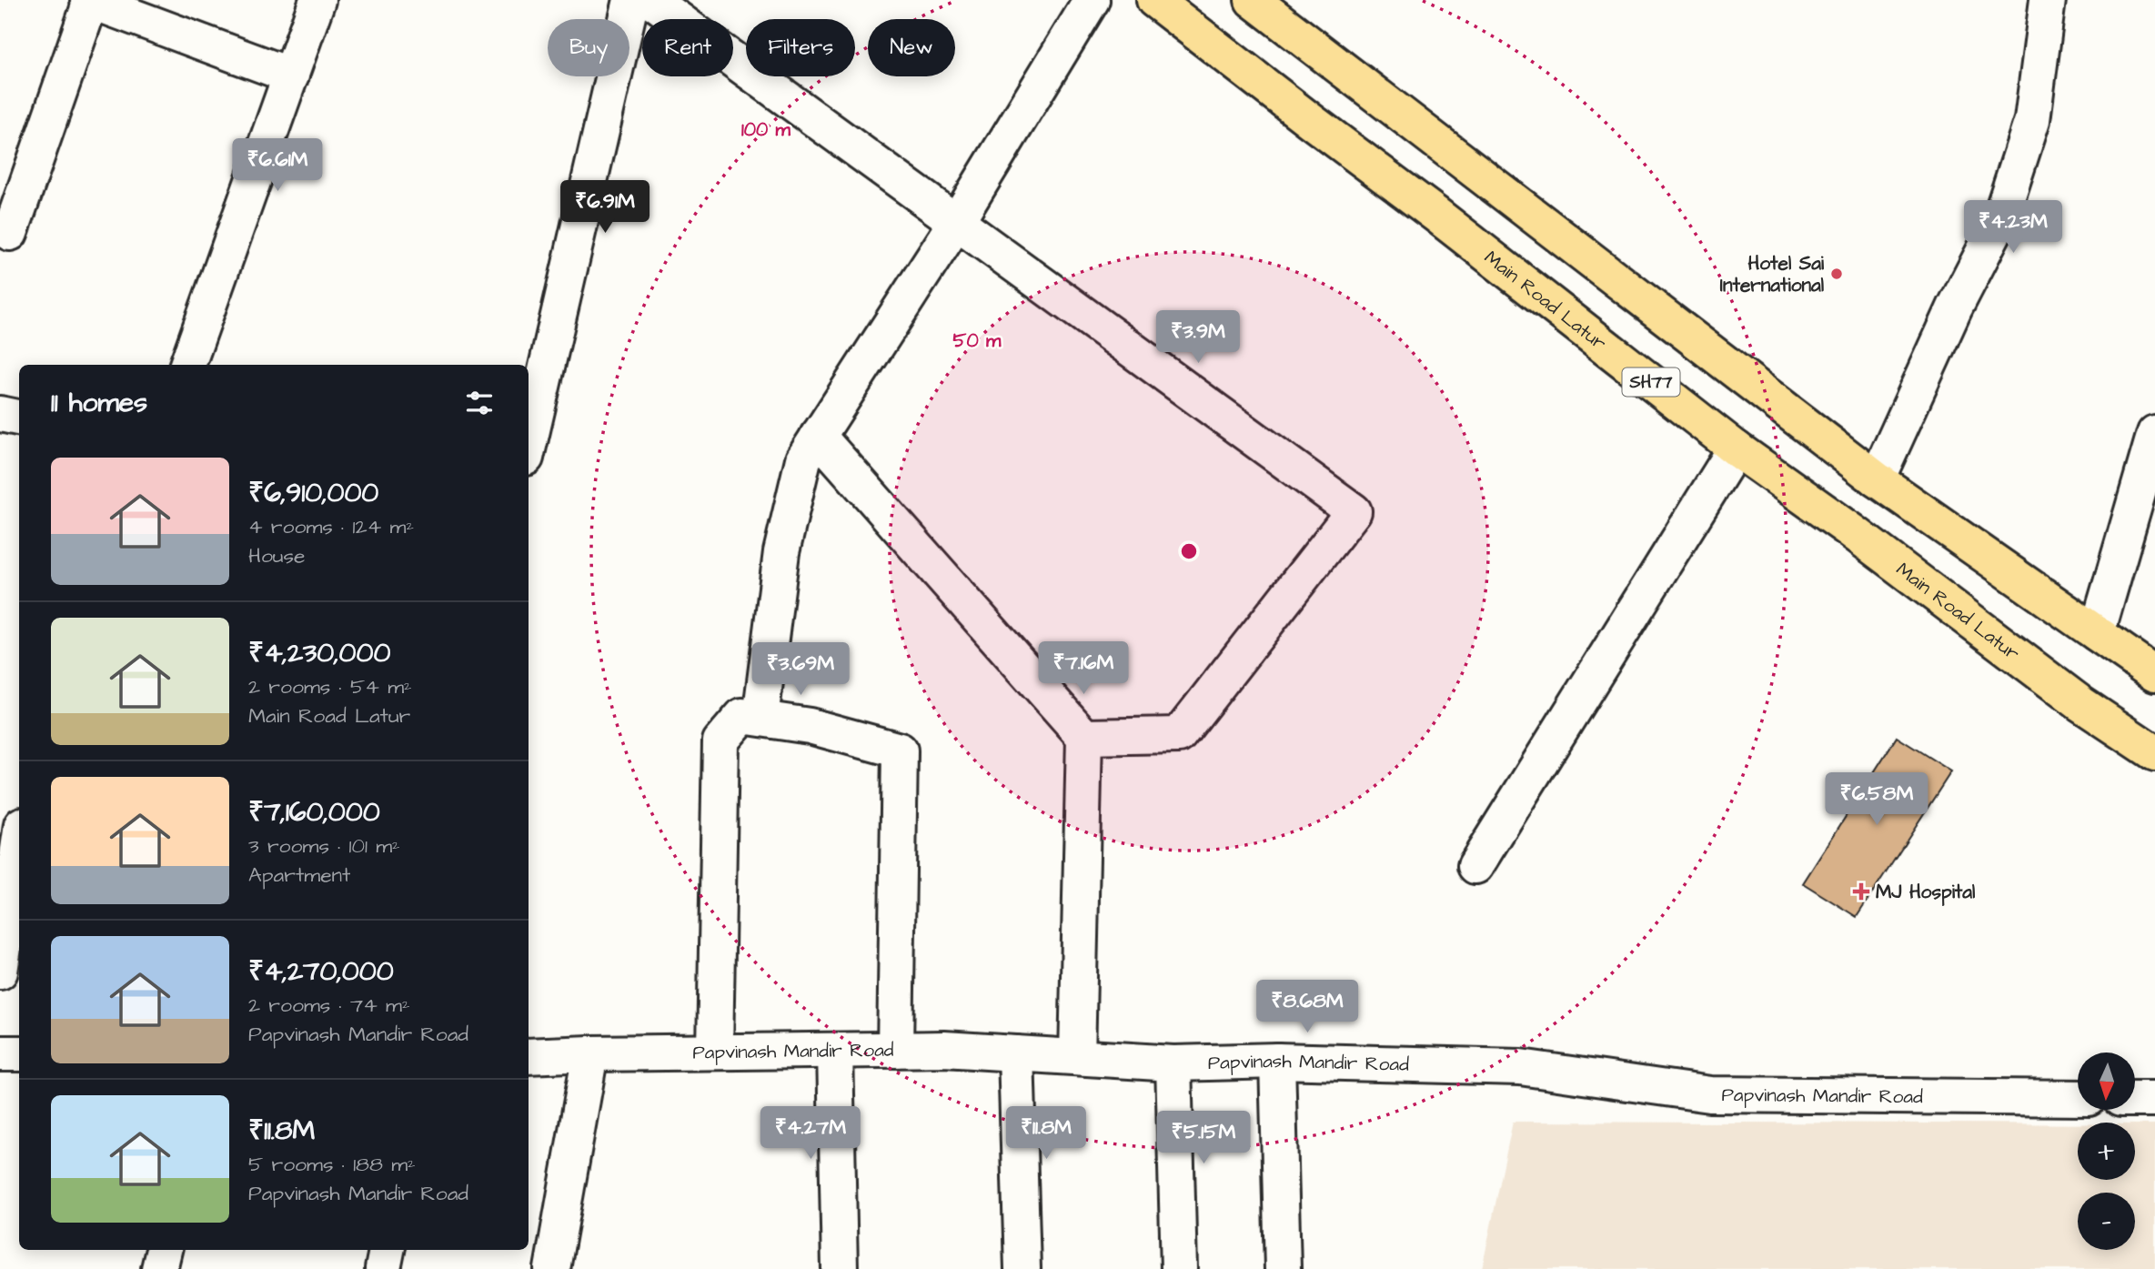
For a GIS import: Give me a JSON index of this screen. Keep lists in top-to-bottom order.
{
  "streets": {
    "main road": ["Main Road Latur", "SH77"],
    "street": ["Papvinash Mandir Road"]
  },
  "places": {
    "other": ["Hotel Sai International"],
    "health": ["MJ Hospital"]
  },
  "north": "bottom",
  "page": {
    "chip": [
      "Buy",
      "Rent",
      "Filters",
      "New"
    ],
    "price": [
      "₹6.61M",
      "₹6.91M",
      "₹4.23M",
      "₹3.9M",
      "₹7.16M",
      "₹3.69M",
      "₹6.58M",
      "₹8.68M",
      "₹4.27M",
      "₹11.8M",
      "₹5.15M"
    ],
    "heading": "11 homes",
    "list": [
      {
        "name": "₹6,910,000",
        "note": "4 rooms · 124 m² · House"
      },
      {
        "name": "₹4,230,000",
        "note": "2 rooms · 54 m² · Main Road Latur"
      },
      {
        "name": "₹7,160,000",
        "note": "3 rooms · 101 m² · Apartment"
      },
      {
        "name": "₹4,270,000",
        "note": "2 rooms · 74 m² · Papvinash Mandir Road"
      },
      {
        "name": "₹11.8M",
        "note": "5 rooms · 188 m² · Papvinash Mandir Road"
      }
    ],
    "map_buttons": ["+", "−"]
  },
  "rings": ["100 m", "50 m"]
}
